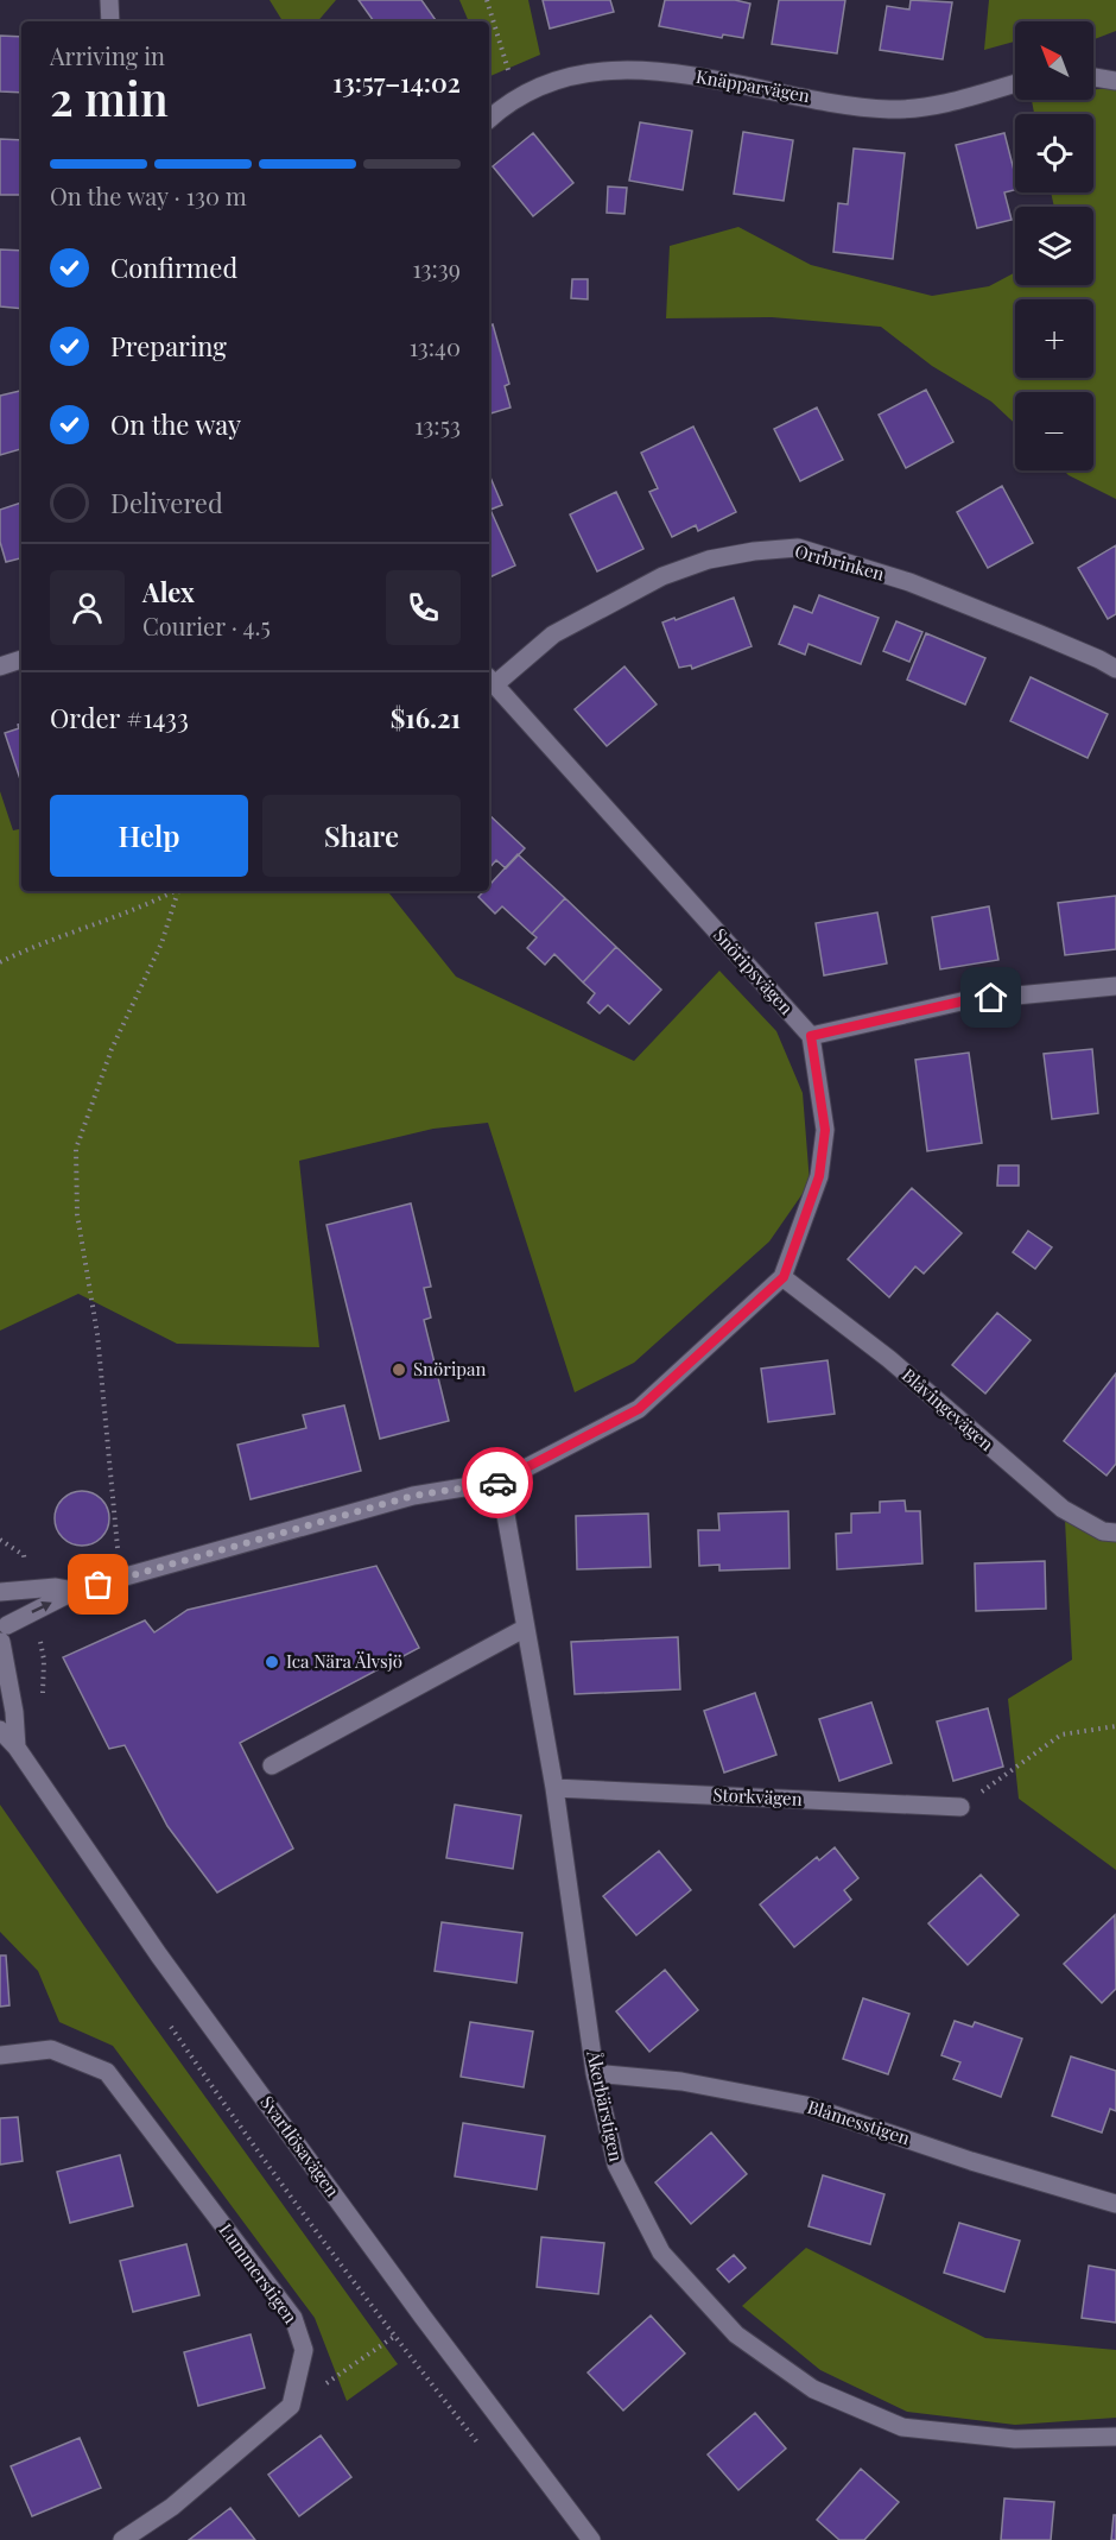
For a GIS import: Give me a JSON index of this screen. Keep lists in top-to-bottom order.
{
  "streets": {
    "street": [
      "Knäpparvägen",
      "Orrbrinken",
      "Snöripsvägen",
      "Blåvingevägen",
      "Storkvägen",
      "Åkerbärstigen",
      "Blåmesstigen",
      "Svartlösavägen",
      "Lummerstigen"
    ]
  },
  "crossings": [
    ["Orrbrinken", "Snöripsvägen"],
    ["Storkvägen", "Åkerbärstigen"],
    ["Åkerbärstigen", "Blåmesstigen"]
  ],
  "places": ["Snöripan", "Ica Nära Älvsjö"],
  "north": "top left",
  "page": {
    "map_buttons": ["+", "−"],
    "heading": ["2 min", "Arriving in", "13:57–14:02"],
    "panel": [
      "Alex",
      "Courier · 4.5",
      "Order #1433",
      "$16.21"
    ],
    "bar": "On the way · 130 m",
    "list": [
      ["Confirmed", "13:39"],
      ["Preparing", "13:40"],
      ["On the way", "13:53"],
      "Delivered"
    ],
    "buttons": ["Help", "Share"]
  }
}
